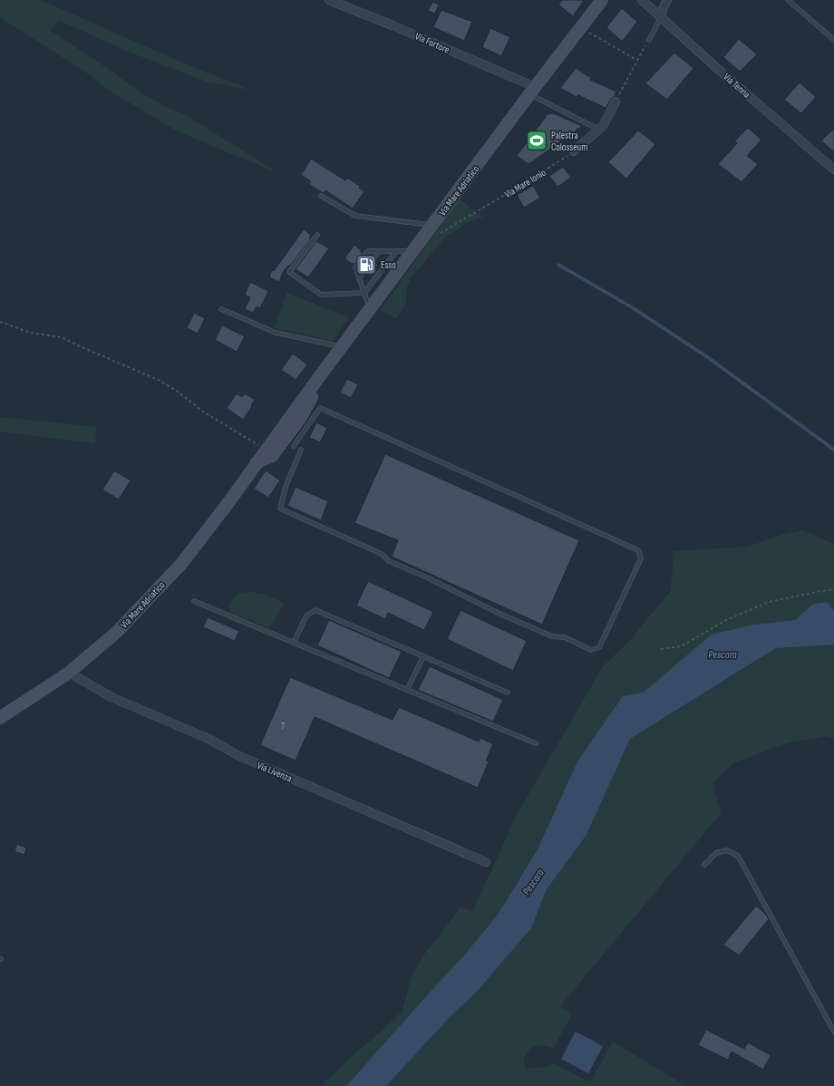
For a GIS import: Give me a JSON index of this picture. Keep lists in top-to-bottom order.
{
  "streets": {
    "main road": ["Via Mare Adriatico"],
    "street": ["Via Fortore", "Via Tenna", "Via Livenza"],
    "path": ["Via Mare Ionio"]
  },
  "crossings": [
    ["Via Fortore", "Via Mare Adriatico"],
    ["Via Mare Ionio", "Via Mare Adriatico"],
    ["Via Mare Adriatico", "Via Livenza"]
  ],
  "water": ["Pescara"],
  "places": {
    "sports": ["Palestra Colosseum"],
    "fuel station": ["Esso"]
  },
  "house_numbers": ["7"]
}
